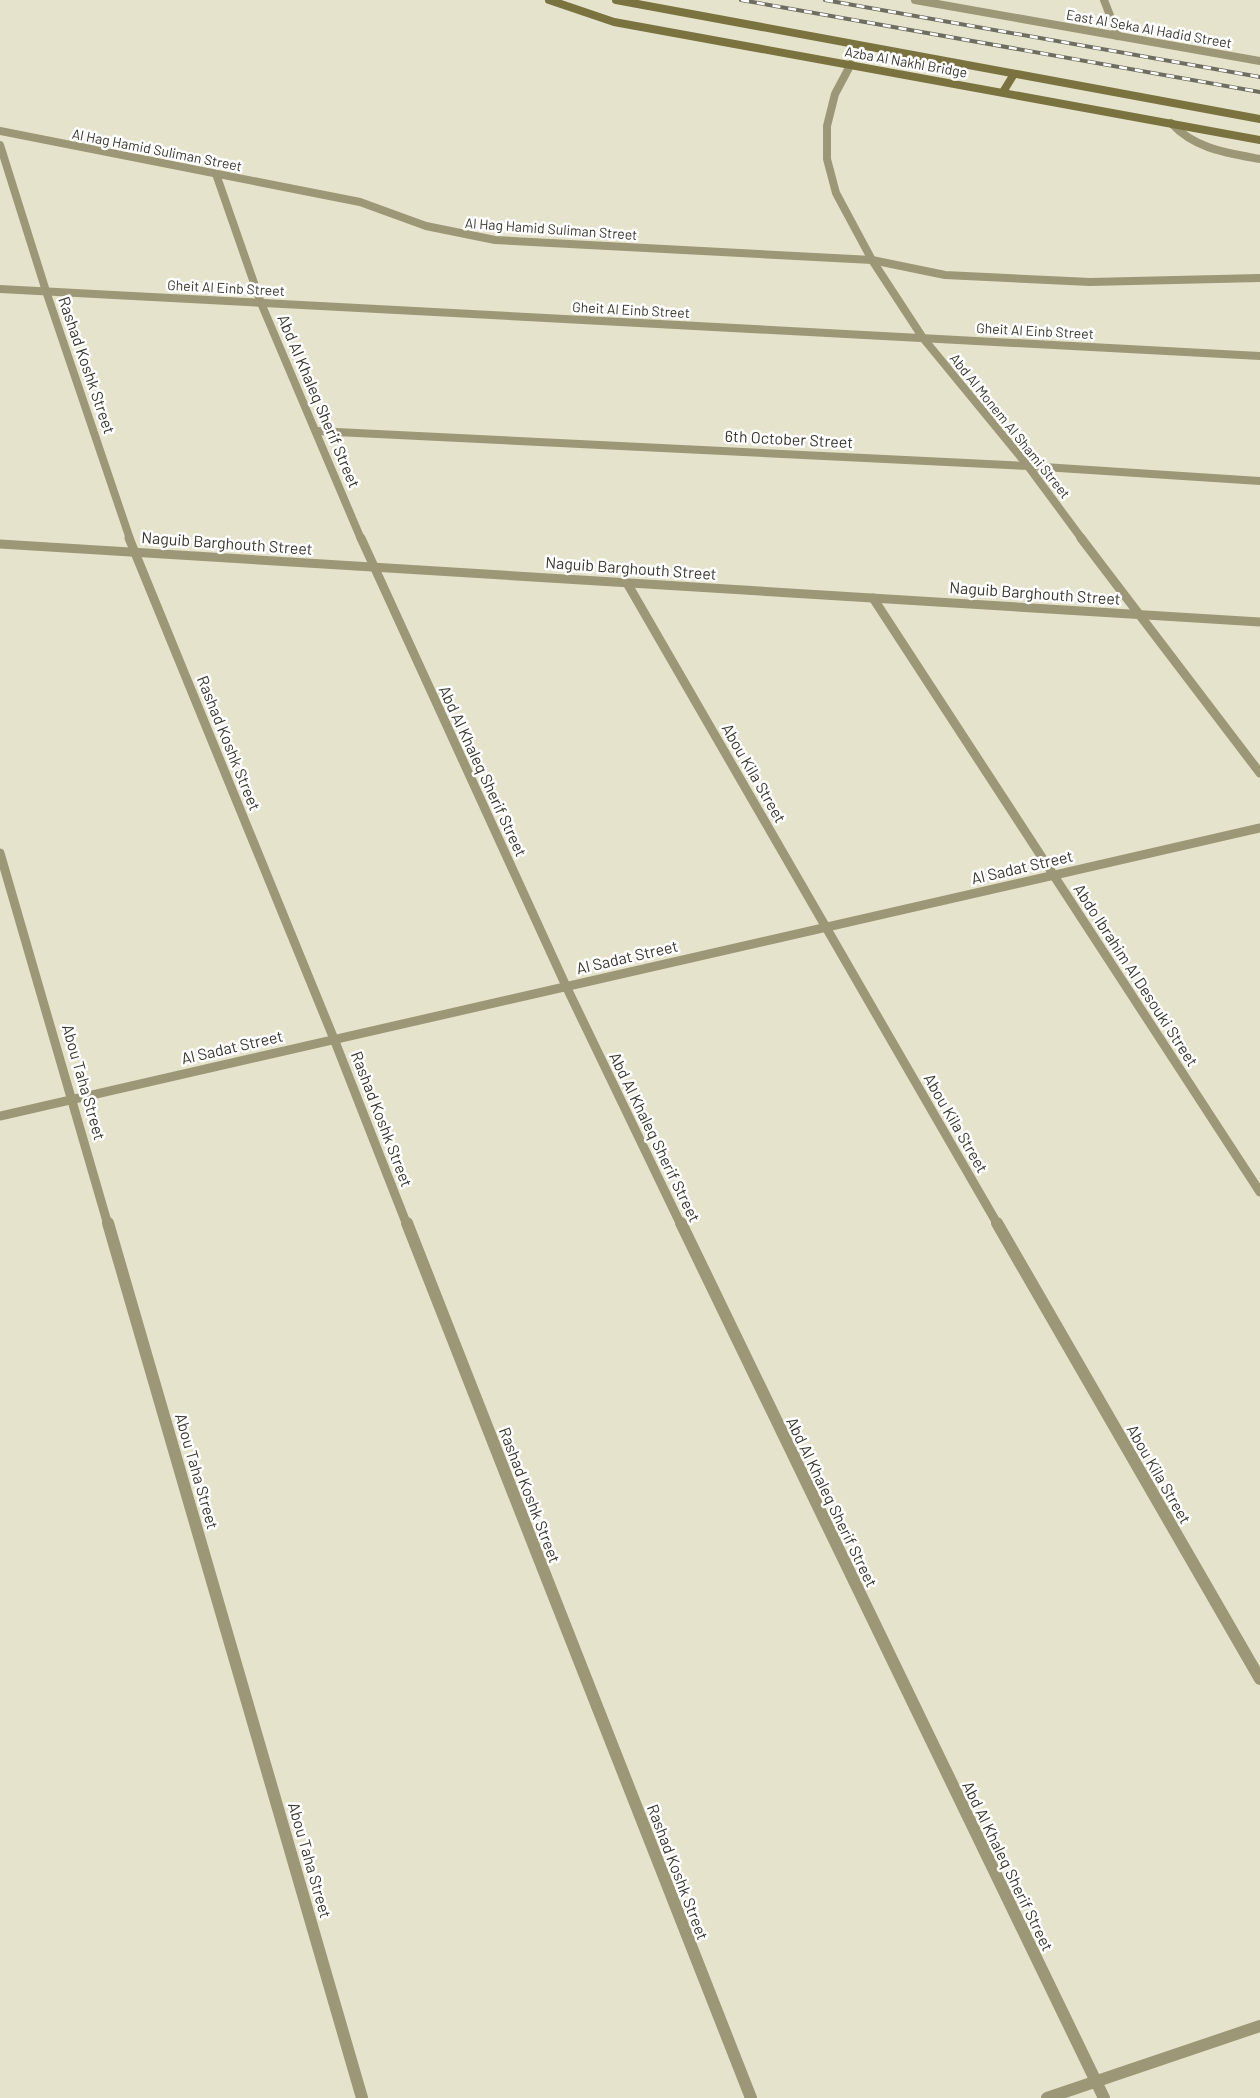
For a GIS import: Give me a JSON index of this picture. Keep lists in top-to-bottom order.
{
  "streets": {
    "main road": ["Azba Al Nakhl Bridge"],
    "street": [
      "East Al Seka Al Hadid Street",
      "Al Hag Hamid Suliman Street",
      "Gheit Al Einb Street",
      "Rashad Koshk Street",
      "Abd Al Khaleq Sherif Street",
      "Abd Al Monem Al Shami Street",
      "6th October Street",
      "Naguib Barghouth Street",
      "Abou Kila Street",
      "Al Sadat Street",
      "Abdo Ibrahim Al Desouki Street",
      "Abou Taha Street"
    ]
  },
  "crossings": [
    ["Azba Al Nakhl Bridge", "Abd Al Monem Al Shami Street"],
    ["Al Hag Hamid Suliman Street", "Abd Al Khaleq Sherif Street"],
    ["Al Hag Hamid Suliman Street", "Abd Al Monem Al Shami Street"],
    ["Gheit Al Einb Street", "Rashad Koshk Street"],
    ["Gheit Al Einb Street", "Abd Al Khaleq Sherif Street"],
    ["Gheit Al Einb Street", "Abd Al Monem Al Shami Street"],
    ["Rashad Koshk Street", "Naguib Barghouth Street"],
    ["Rashad Koshk Street", "Al Sadat Street"],
    ["Abd Al Khaleq Sherif Street", "6th October Street"],
    ["Abd Al Khaleq Sherif Street", "Naguib Barghouth Street"],
    ["Abd Al Khaleq Sherif Street", "Al Sadat Street"],
    ["Abd Al Monem Al Shami Street", "6th October Street"],
    ["Abd Al Monem Al Shami Street", "Naguib Barghouth Street"],
    ["Naguib Barghouth Street", "Abou Kila Street"],
    ["Naguib Barghouth Street", "Abdo Ibrahim Al Desouki Street"],
    ["Abou Kila Street", "Al Sadat Street"],
    ["Al Sadat Street", "Abdo Ibrahim Al Desouki Street"],
    ["Al Sadat Street", "Abou Taha Street"]
  ]
}
